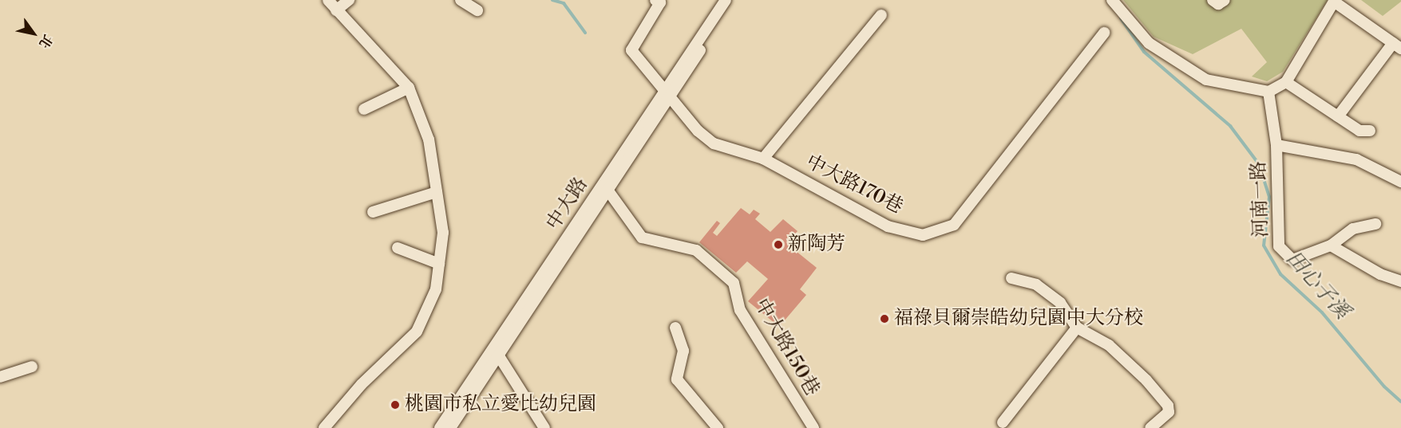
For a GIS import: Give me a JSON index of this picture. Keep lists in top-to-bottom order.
{
  "streets": {
    "street": ["中大路170巷", "河南一路", "中大路150巷"]
  },
  "water": ["田心子溪"],
  "places": ["新陶芳", "福祿貝爾崇皓幼兒園中大分校", "桃園市私立愛比幼兒園"],
  "north": "bottom right"
}
